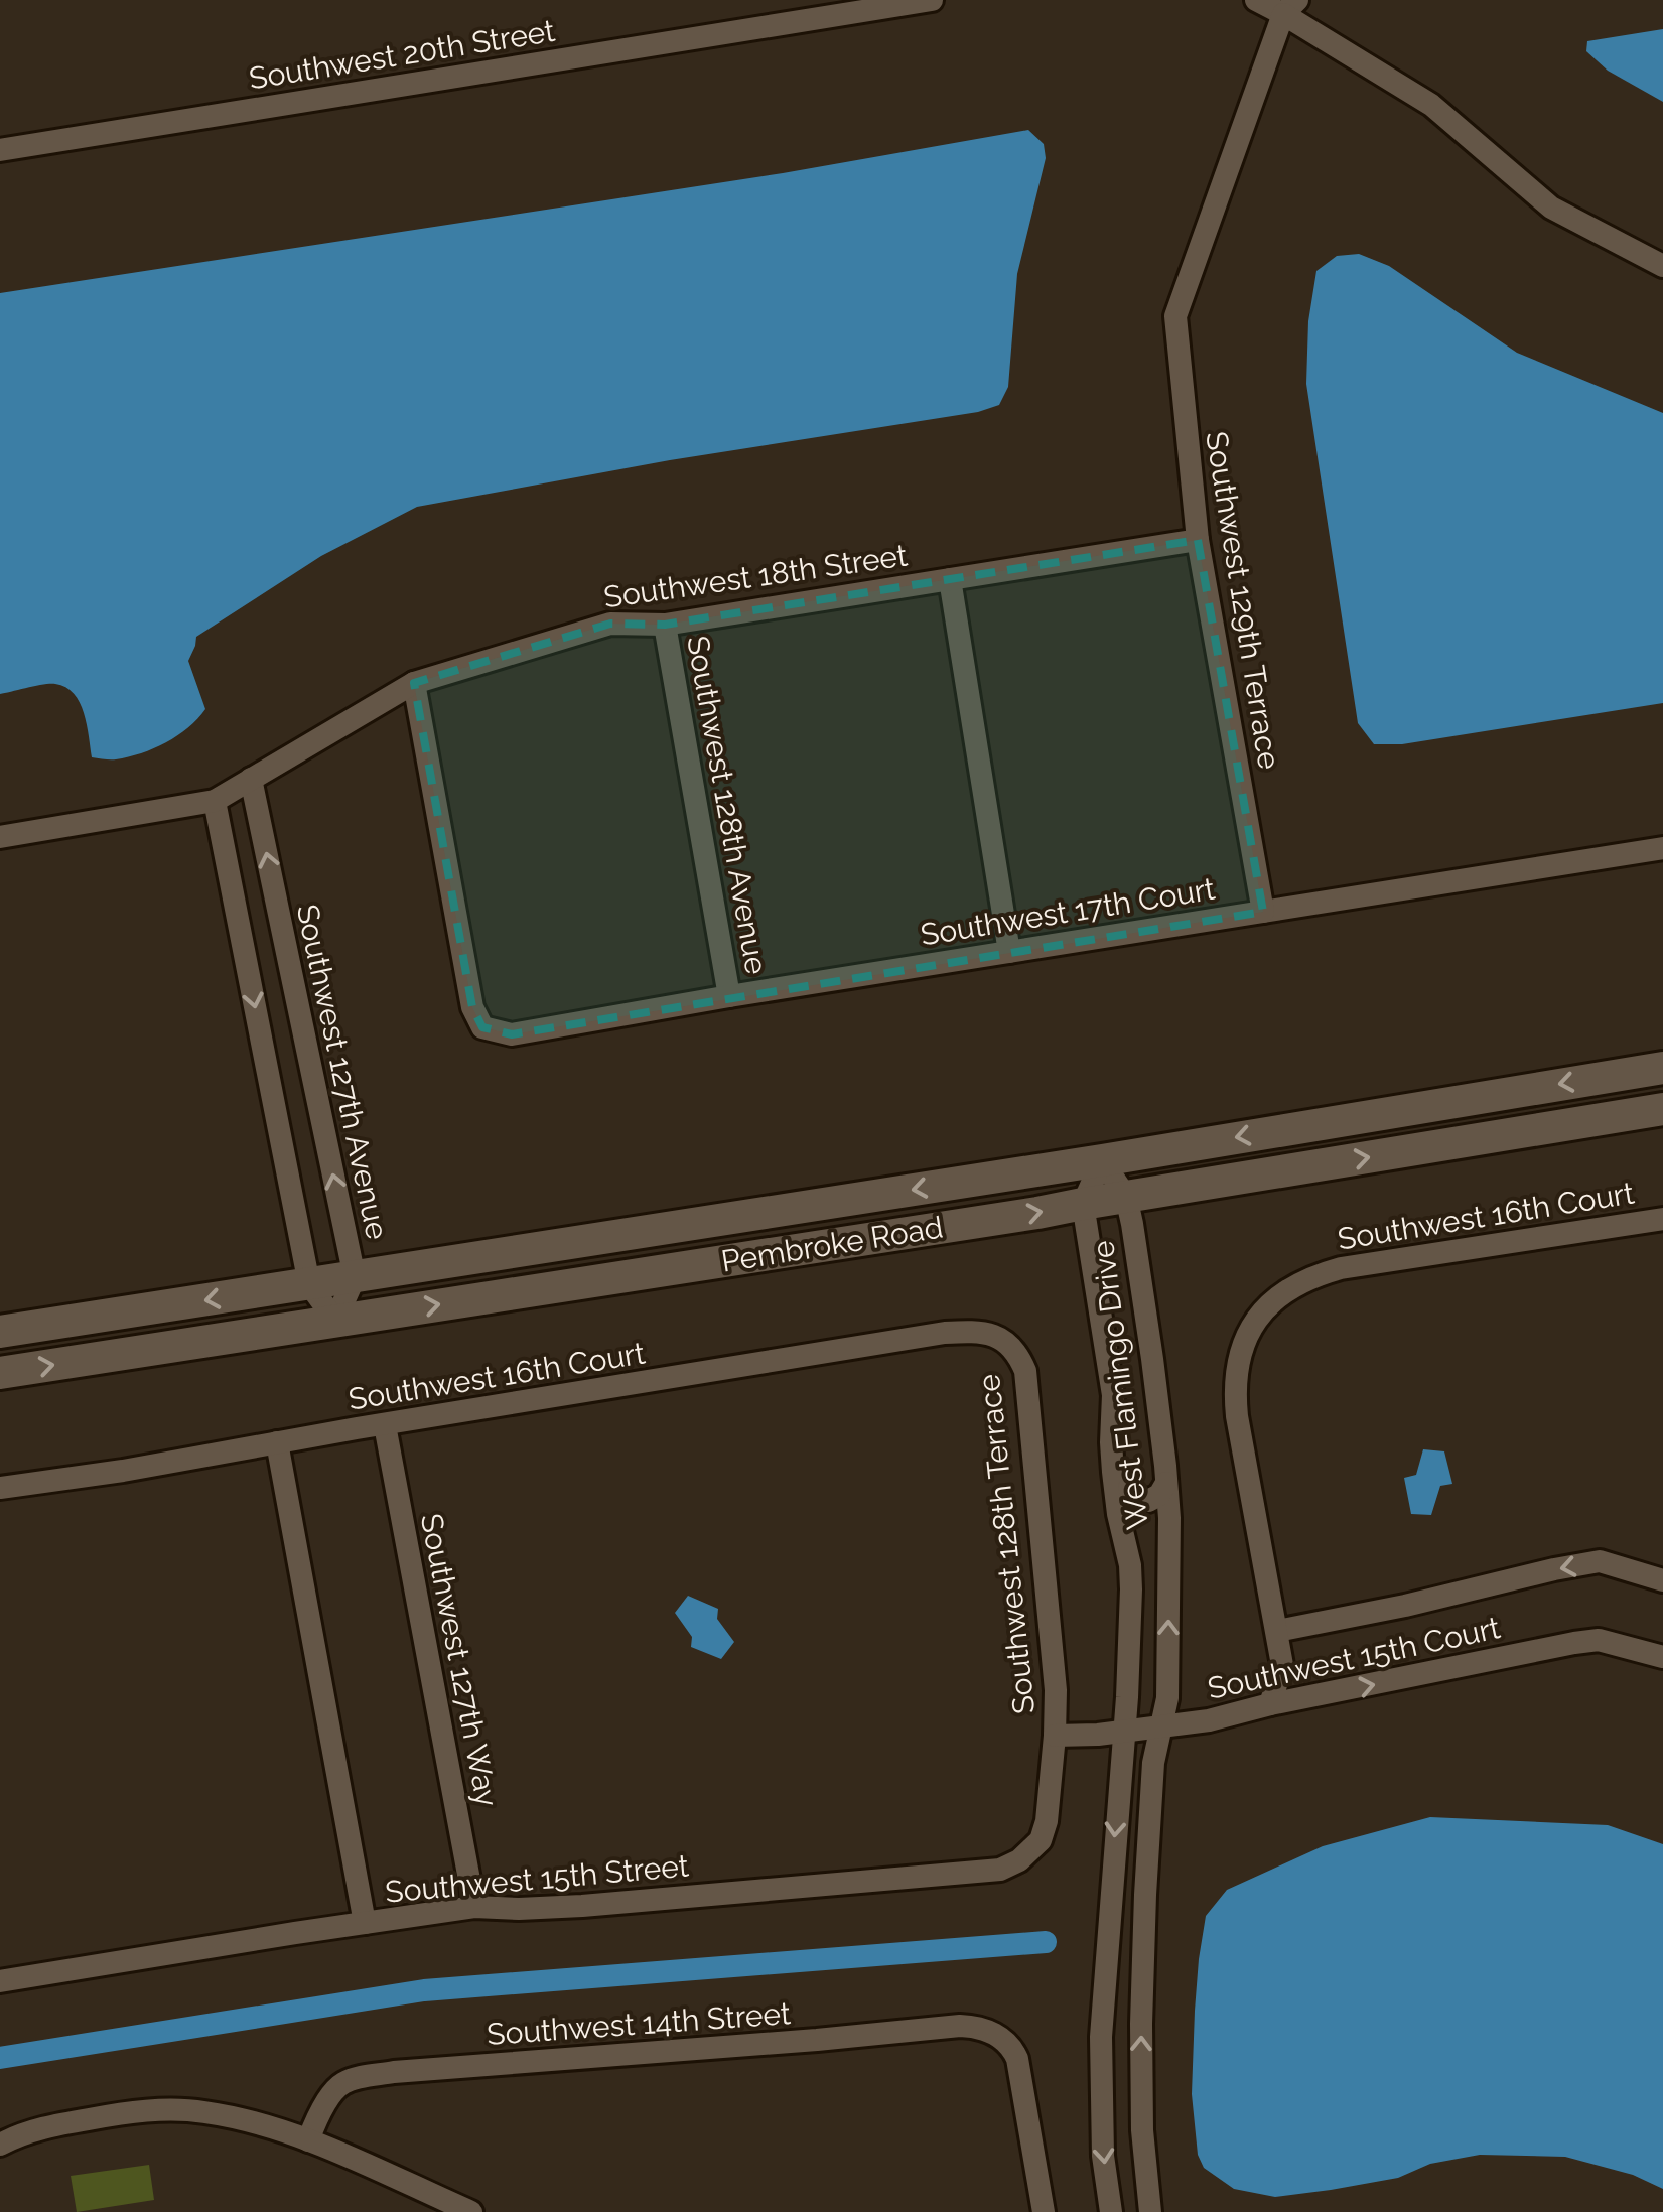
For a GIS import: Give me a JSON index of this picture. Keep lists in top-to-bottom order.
{
  "streets": {
    "main road": ["Pembroke Road"],
    "street": [
      "Southwest 20th Street",
      "Southwest 18th Street",
      "Southwest 129th Terrace",
      "Southwest 128th Avenue",
      "Southwest 17th Court",
      "Southwest 127th Avenue",
      "Southwest 16th Court",
      "West Flamingo Drive",
      "Southwest 128th Terrace",
      "Southwest 15th Court",
      "Southwest 127th Way",
      "Southwest 15th Street",
      "Southwest 14th Street"
    ]
  },
  "crossings": [
    ["Southwest 18th Street", "Southwest 129th Terrace"],
    ["Southwest 18th Street", "Southwest 128th Avenue"],
    ["Southwest 18th Street", "Southwest 17th Court"],
    ["Southwest 18th Street", "Southwest 127th Avenue"],
    ["Southwest 129th Terrace", "Southwest 17th Court"],
    ["Southwest 128th Avenue", "Southwest 17th Court"],
    ["Southwest 127th Avenue", "Pembroke Road"],
    ["Southwest 16th Court", "Southwest 128th Terrace"],
    ["Southwest 16th Court", "Southwest 15th Court"],
    ["Southwest 16th Court", "Southwest 127th Way"],
    ["Pembroke Road", "West Flamingo Drive"],
    ["West Flamingo Drive", "Southwest 15th Court"],
    ["Southwest 128th Terrace", "Southwest 15th Court"],
    ["Southwest 128th Terrace", "Southwest 15th Street"],
    ["Southwest 127th Way", "Southwest 15th Street"]
  ]
}
